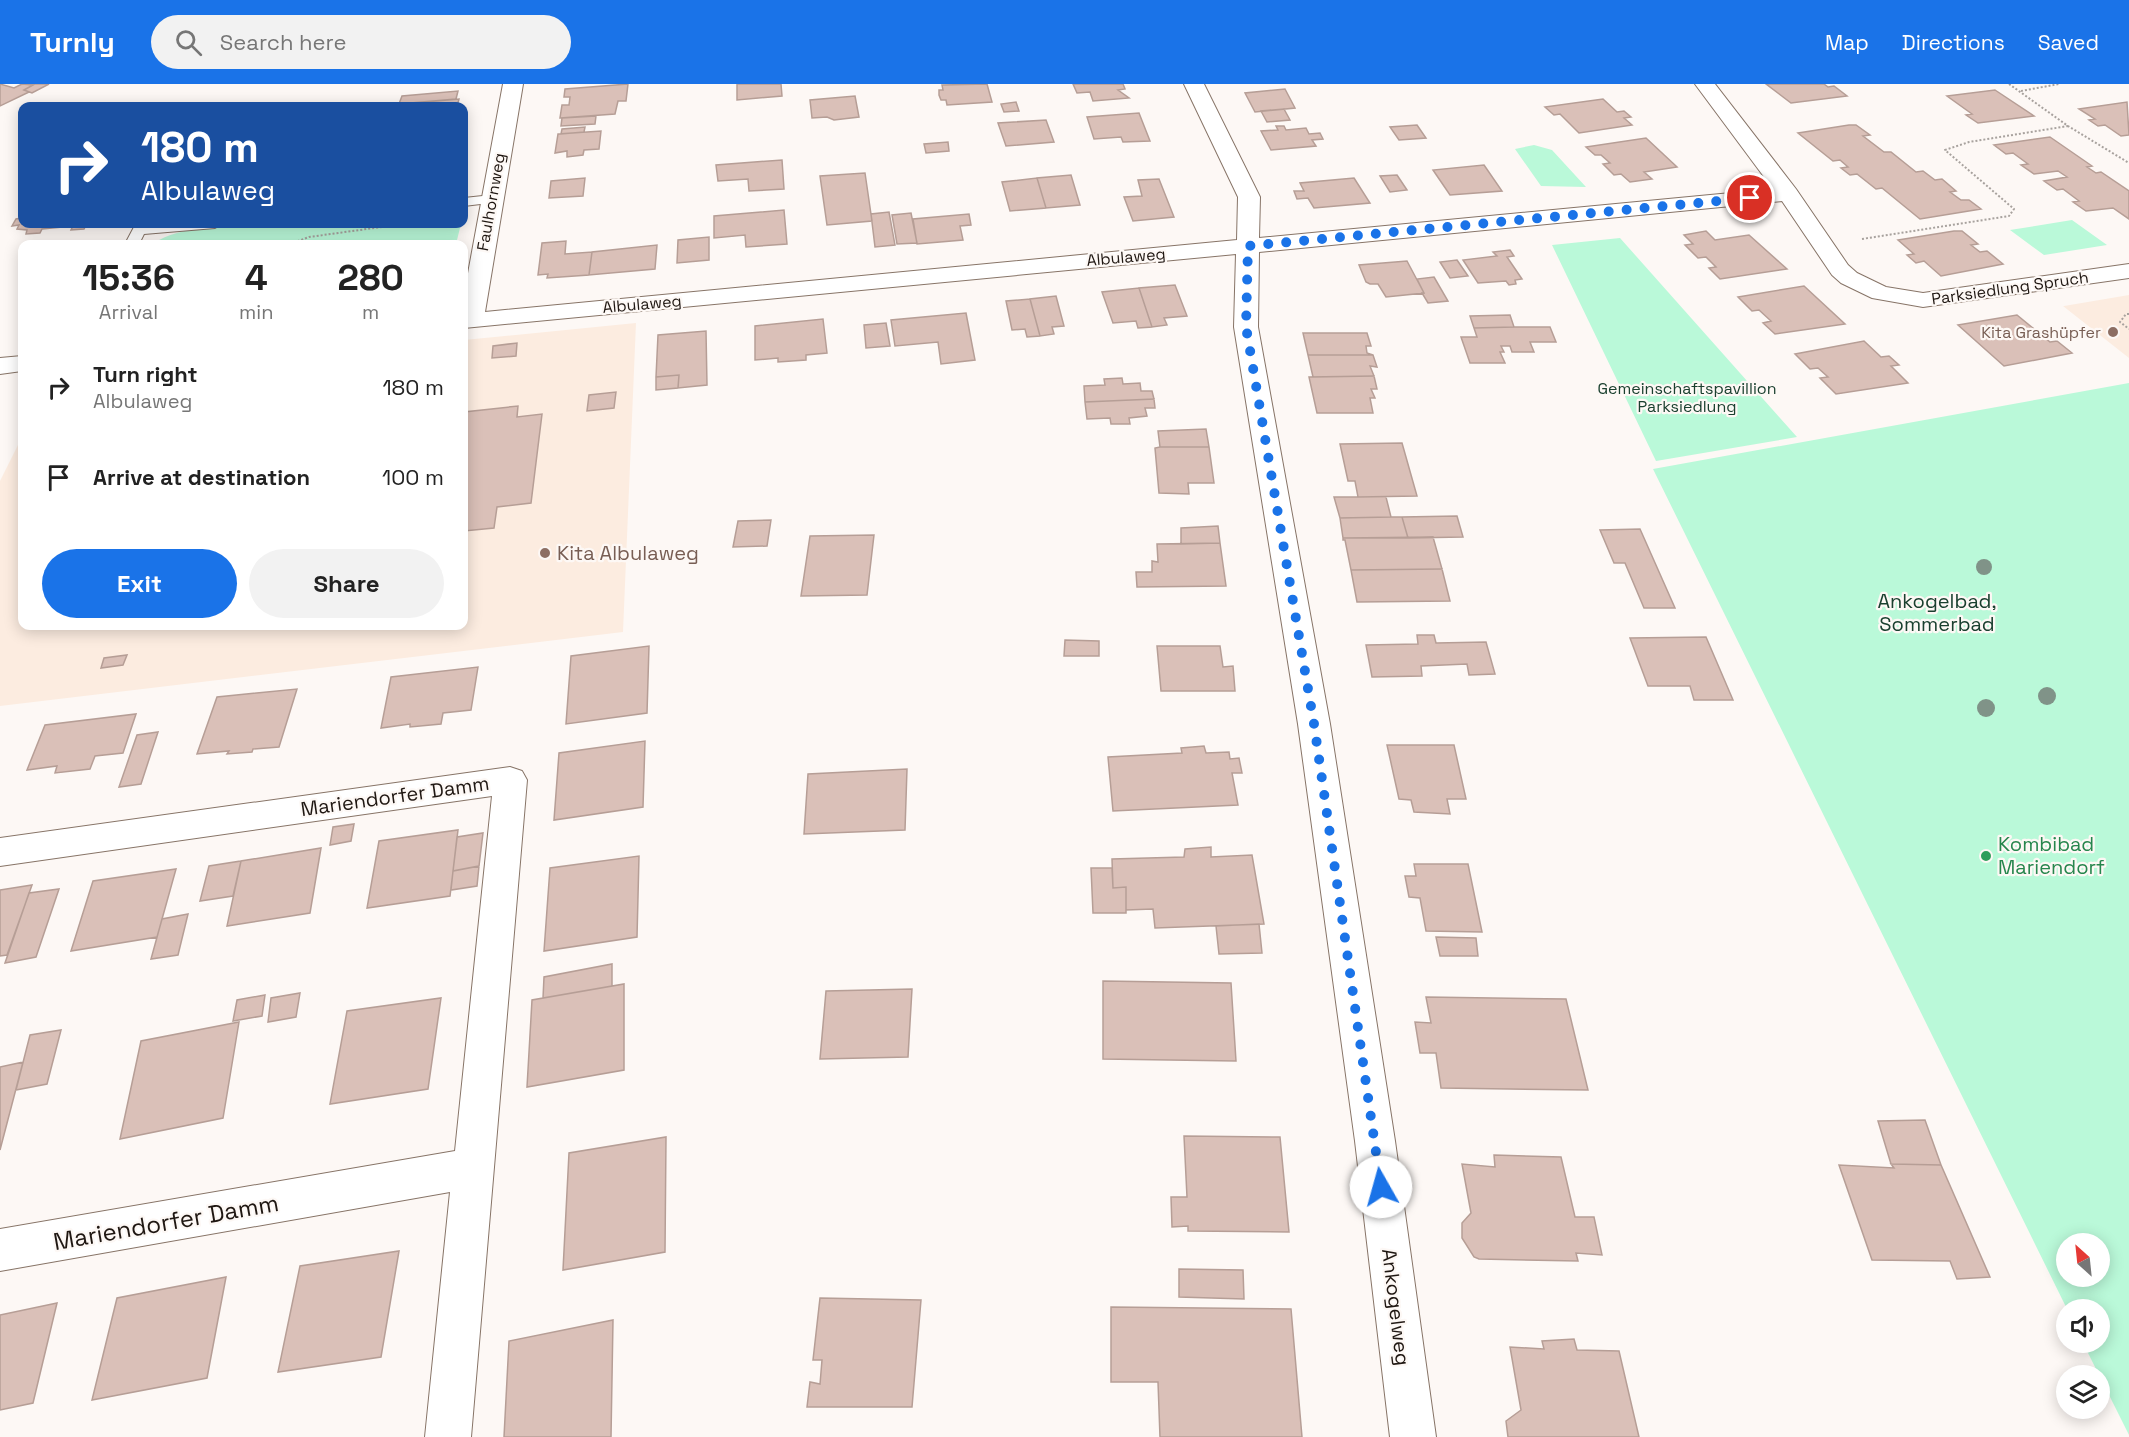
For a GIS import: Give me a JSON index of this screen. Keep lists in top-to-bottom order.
{
  "streets": {
    "street": [
      "Faulhornweg",
      "Albulaweg",
      "Parksiedlung Spruch",
      "Mariendorfer Damm",
      "Ankogelweg"
    ]
  },
  "crossings": [
    ["Albulaweg", "Parksiedlung Spruch"],
    ["Albulaweg", "Ankogelweg"]
  ],
  "parks": ["Gemeinschaftspavillion Parksiedlung", "Ankogelbad, Sommerbad"],
  "places": ["Kita Grashüpfer", "Kita Albulaweg", "Kombibad Mariendorf"],
  "north": "top left",
  "page": {
    "header": "Turnly",
    "search": "Search here",
    "nav": ["Map", "Directions", "Saved"],
    "turn": ["180 m", "Albulaweg"],
    "eta": [
      "15:36",
      "Arrival",
      "4",
      "min",
      "280",
      "m"
    ],
    "list": [
      {
        "name": "Turn right",
        "note": "Albulaweg",
        "value": "180 m"
      },
      {
        "name": "Arrive at destination",
        "value": "100 m"
      }
    ],
    "buttons": ["Exit", "Share"]
  }
}
